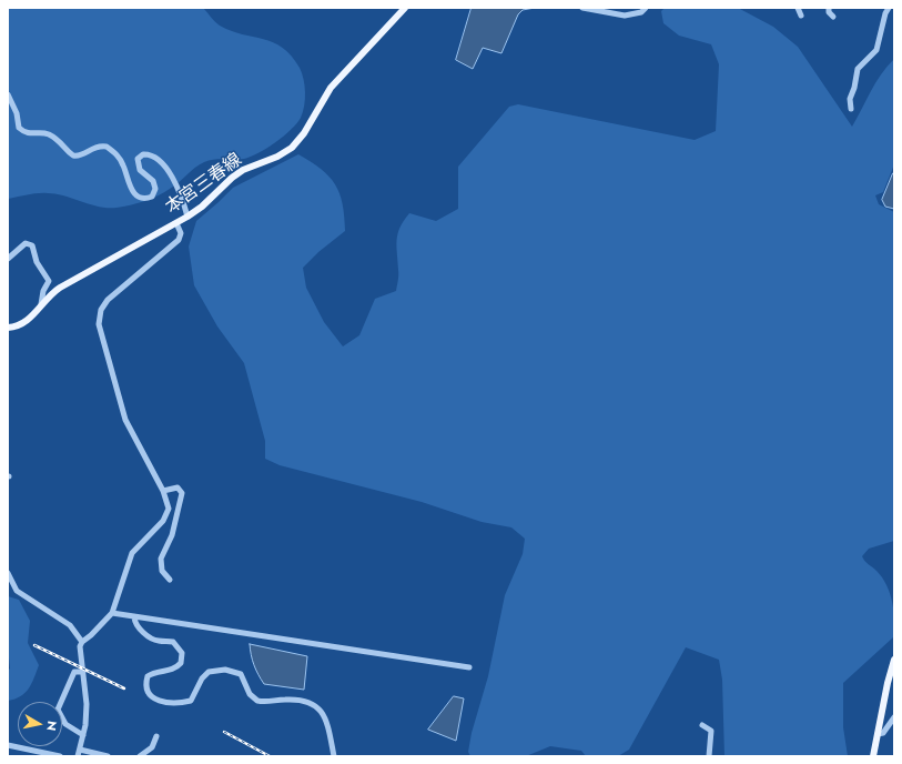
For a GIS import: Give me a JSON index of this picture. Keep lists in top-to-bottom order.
{
  "streets": {
    "main road": ["本宮三春線"]
  },
  "north": "right"
}
